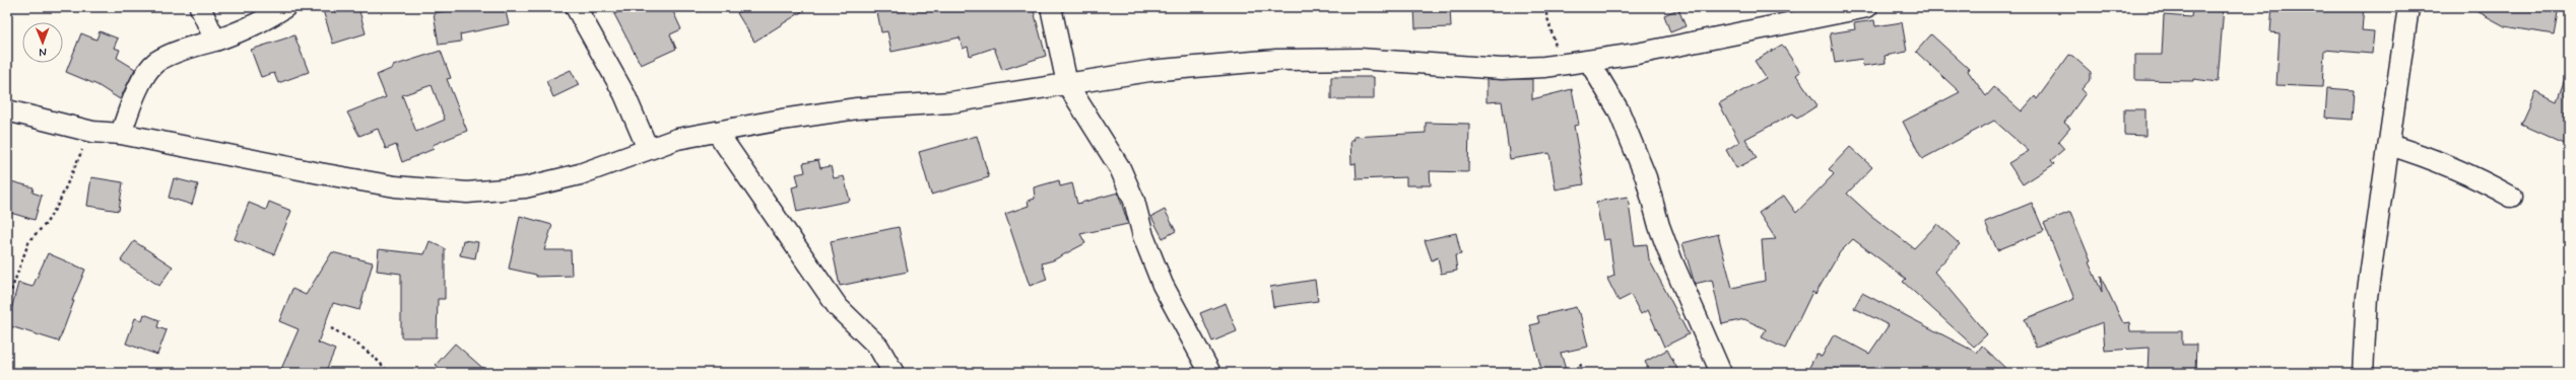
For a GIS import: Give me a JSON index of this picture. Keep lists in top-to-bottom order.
{
  "north": "bottom"
}
